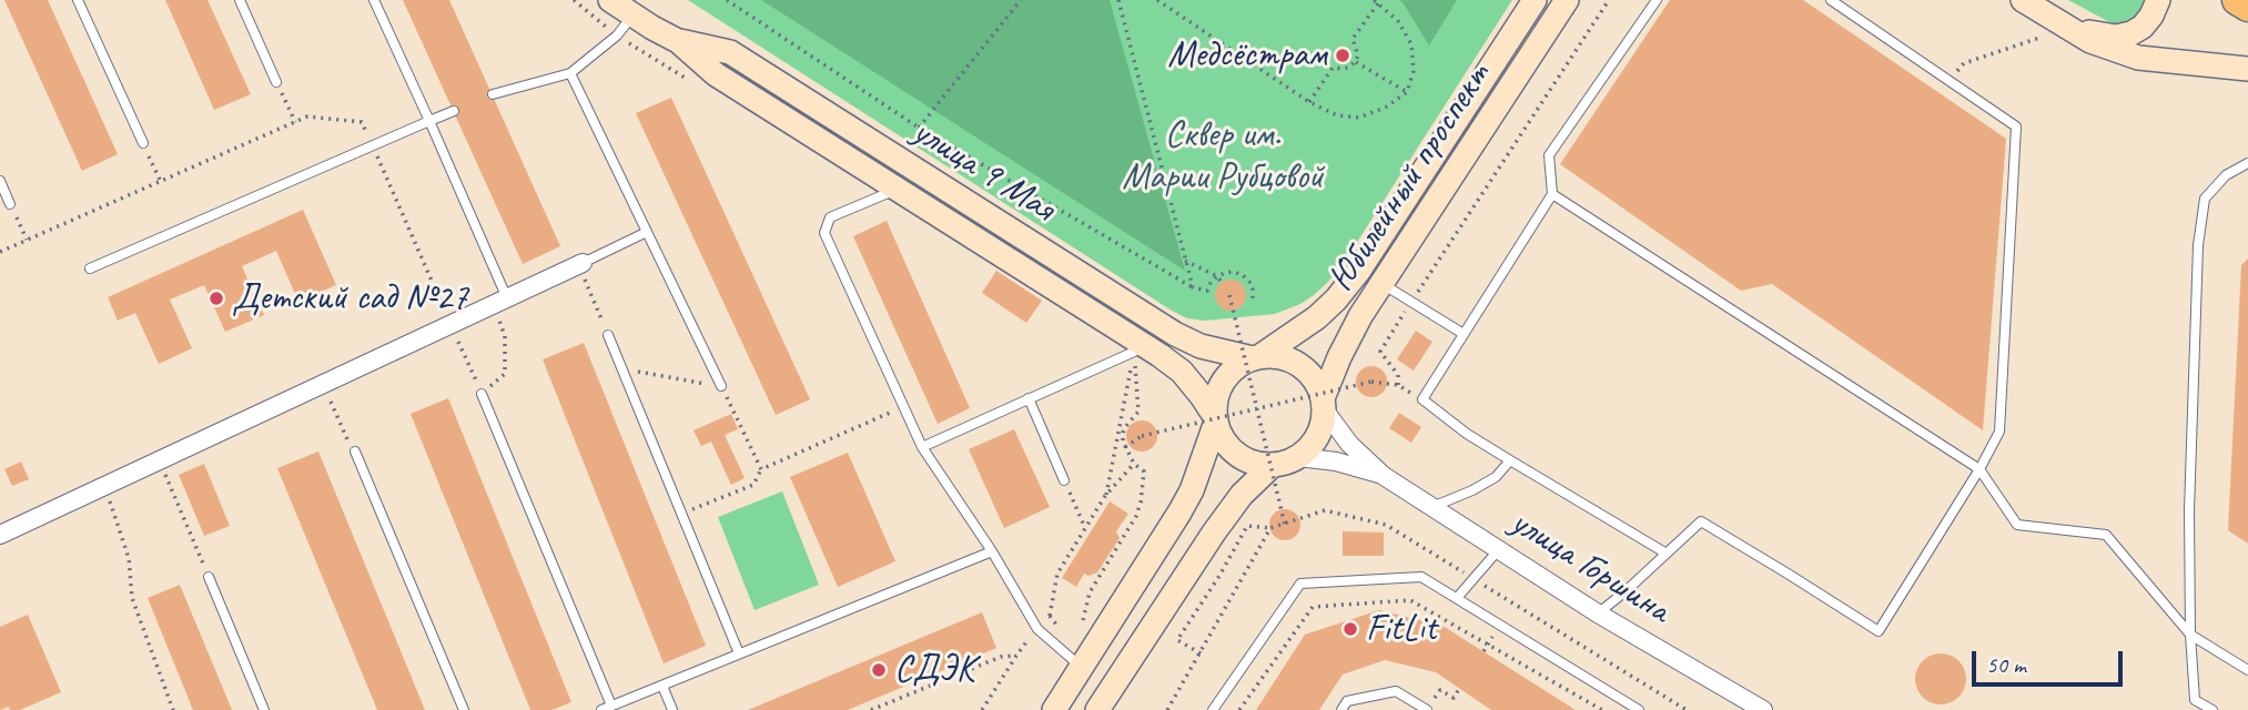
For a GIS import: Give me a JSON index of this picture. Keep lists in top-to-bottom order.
{
  "streets": {
    "main road": ["улица 9 Мая", "Юбилейный проспект"],
    "street": ["улица Горшина"]
  },
  "crossings": [
    ["улица 9 Мая", "Юбилейный проспект"],
    ["улица 9 Мая", "улица Горшина"],
    ["Юбилейный проспект", "улица Горшина"]
  ],
  "parks": ["Сквер им. Марии Рубцовой"],
  "places": [
    "Медсёстрам",
    "Детский сад №27",
    "FitLit",
    "СДЭК"
  ],
  "scale_bar": "50 m"
}
